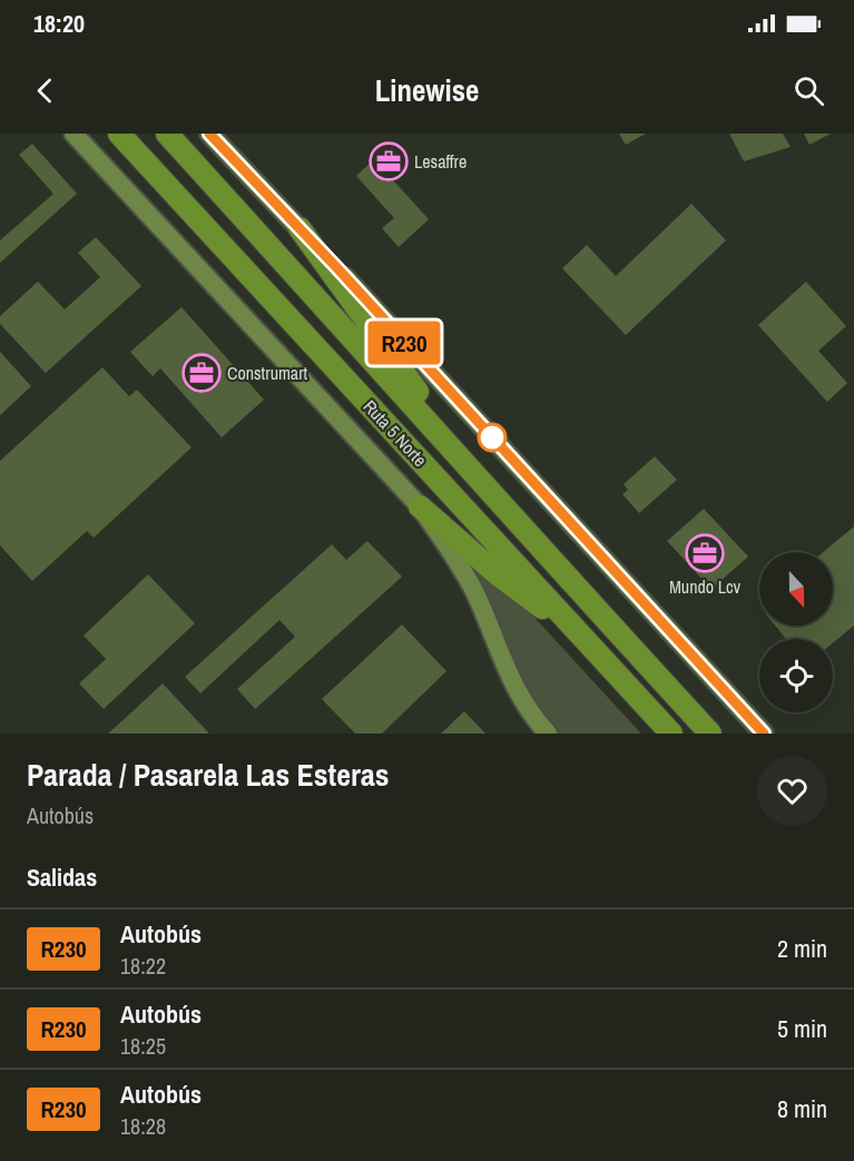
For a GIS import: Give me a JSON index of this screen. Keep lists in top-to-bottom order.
{
  "streets": {
    "highway": ["Ruta 5 Norte"]
  },
  "places": {
    "office": ["Lesaffre", "Construmart", "Mundo Lcv"]
  },
  "lines": ["bus line R230"],
  "north": "bottom",
  "page": {
    "status": "18:20",
    "header": "Linewise",
    "on_map": "R230",
    "heading": [
      ["Parada / Pasarela Las Esteras", "Autobús"],
      "Salidas"
    ],
    "list": [
      {
        "mark": "R230",
        "name": "Autobús",
        "note": "18:22",
        "value": "2 min"
      },
      {
        "mark": "R230",
        "name": "Autobús",
        "note": "18:25",
        "value": "5 min"
      },
      {
        "mark": "R230",
        "name": "Autobús",
        "note": "18:28",
        "value": "8 min"
      }
    ]
  }
}
